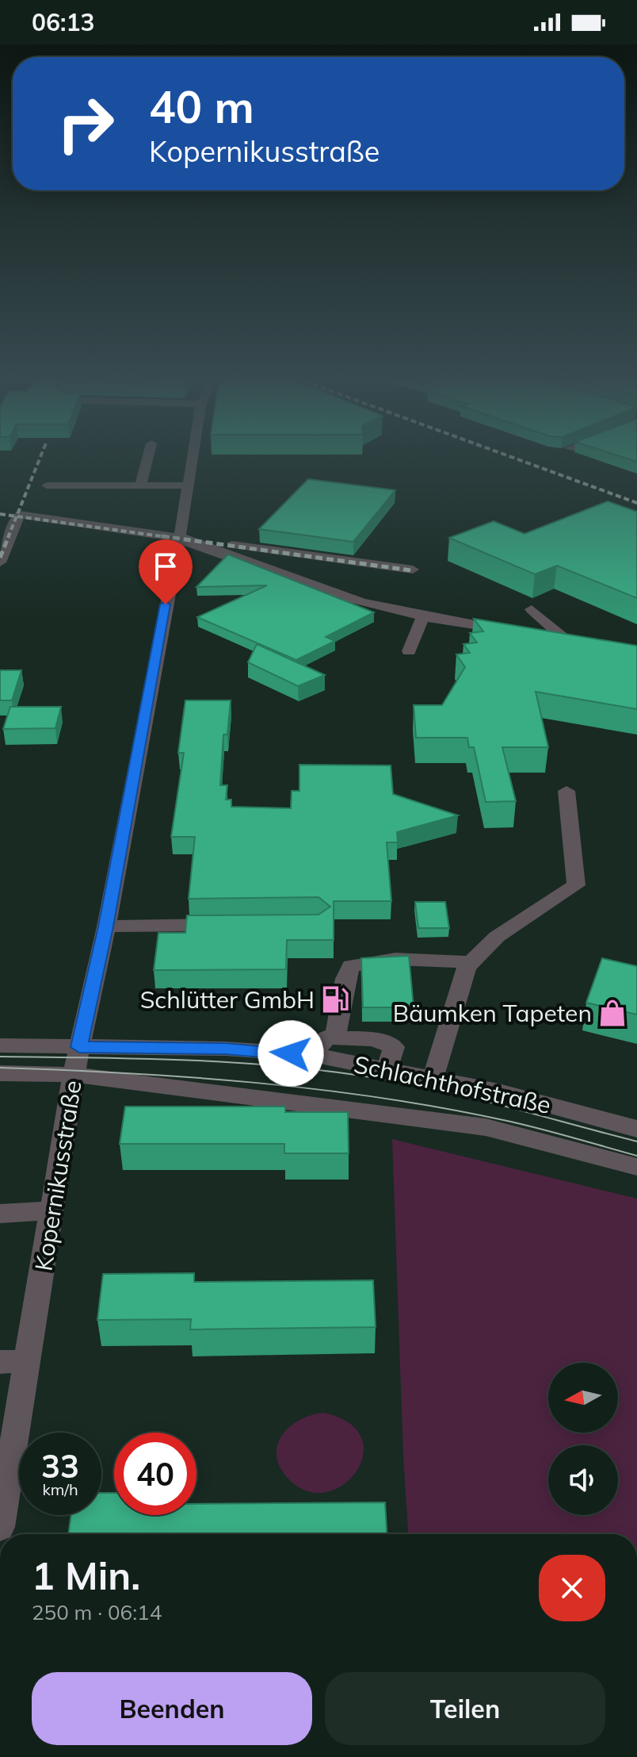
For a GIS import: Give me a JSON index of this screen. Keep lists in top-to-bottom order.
{
  "streets": {
    "street": ["Schlachthofstraße", "Kopernikusstraße"]
  },
  "crossings": [
    ["Schlachthofstraße", "Kopernikusstraße"]
  ],
  "places": {
    "fuel station": ["Schlütter GmbH"],
    "shop": ["Bäumken Tapeten"]
  },
  "north": "left",
  "page": {
    "status": "06:13",
    "turn": ["40 m", "Kopernikusstraße"],
    "speed": "33 km/h",
    "limit": "40",
    "heading": ["1 Min.", "250 m · 06:14"],
    "buttons": ["Beenden", "Teilen"]
  }
}
